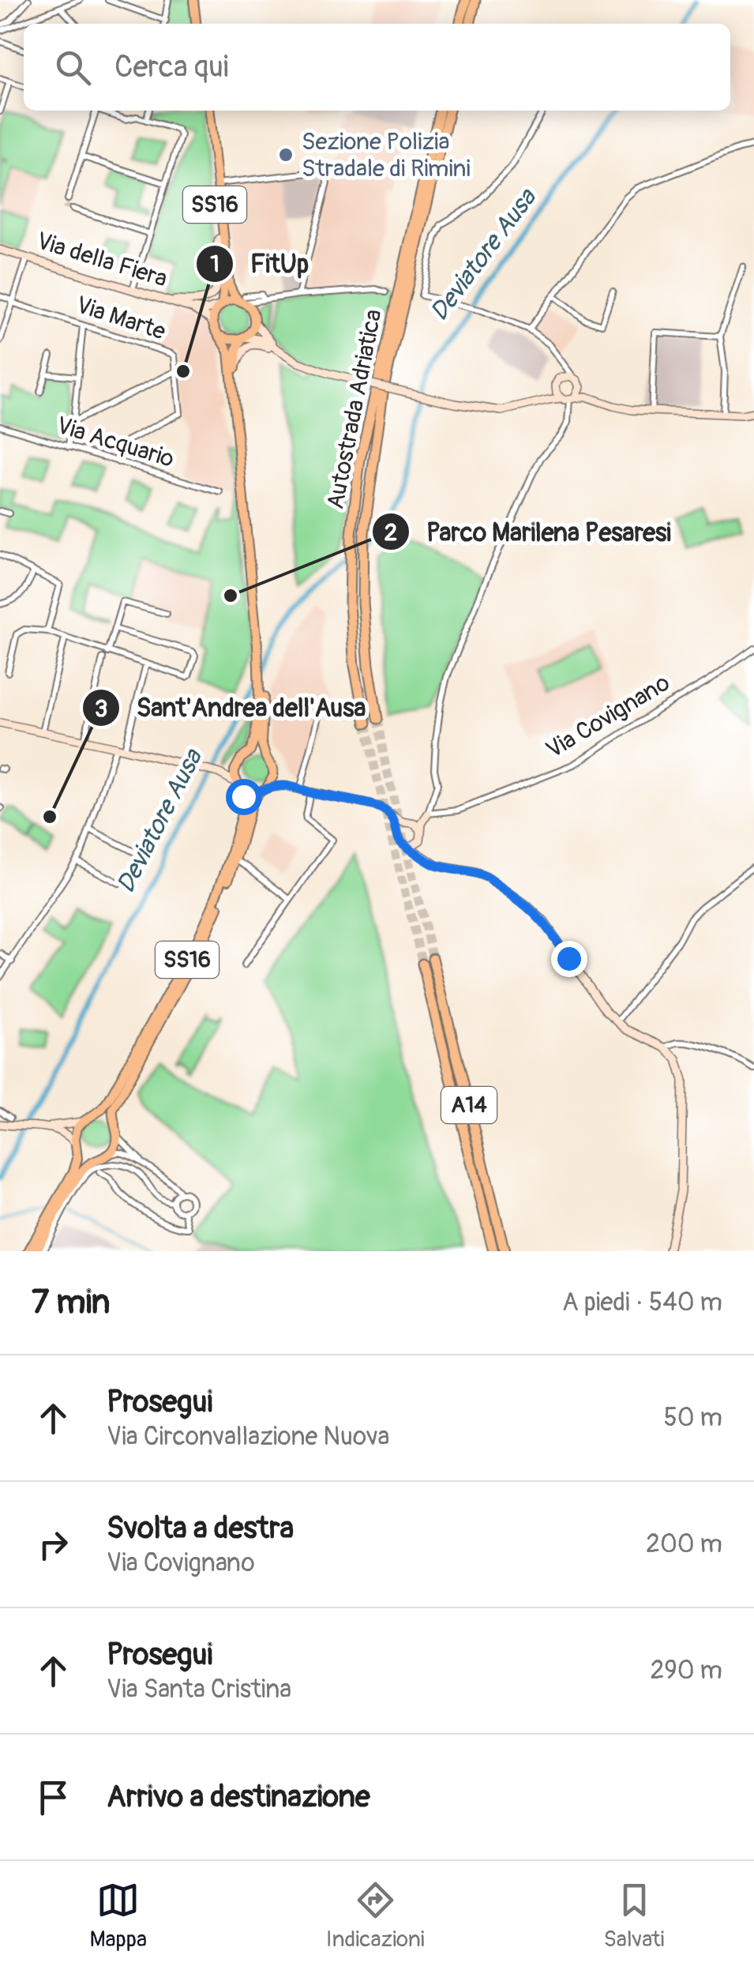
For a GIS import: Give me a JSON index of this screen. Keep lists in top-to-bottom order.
{
  "streets": {
    "highway": ["Autostrada Adriatica", "A14"],
    "main road": ["SS16"],
    "street": [
      "Via della Fiera",
      "Via Marte",
      "Via Acquario",
      "Via Covignano"
    ]
  },
  "crossings": [
    ["SS16", "Via della Fiera"],
    ["Via Marte", "Via Acquario"]
  ],
  "water": ["Deviatore Ausa"],
  "places": [
    "Sezione Polizia Stradale di Rimini",
    "FitUp",
    "Parco Marilena Pesaresi",
    "Sant'Andrea dell'Ausa"
  ],
  "page": {
    "search": "Cerca qui",
    "heading": ["7 min", "A piedi · 540 m"],
    "list": [
      ["Prosegui", "Via Circonvallazione Nuova", "50 m"],
      ["Svolta a destra", "Via Covignano", "200 m"],
      ["Prosegui", "Via Santa Cristina", "290 m"],
      "Arrivo a destinazione"
    ],
    "nav": ["Mappa", "Indicazioni", "Salvati"]
  }
}
